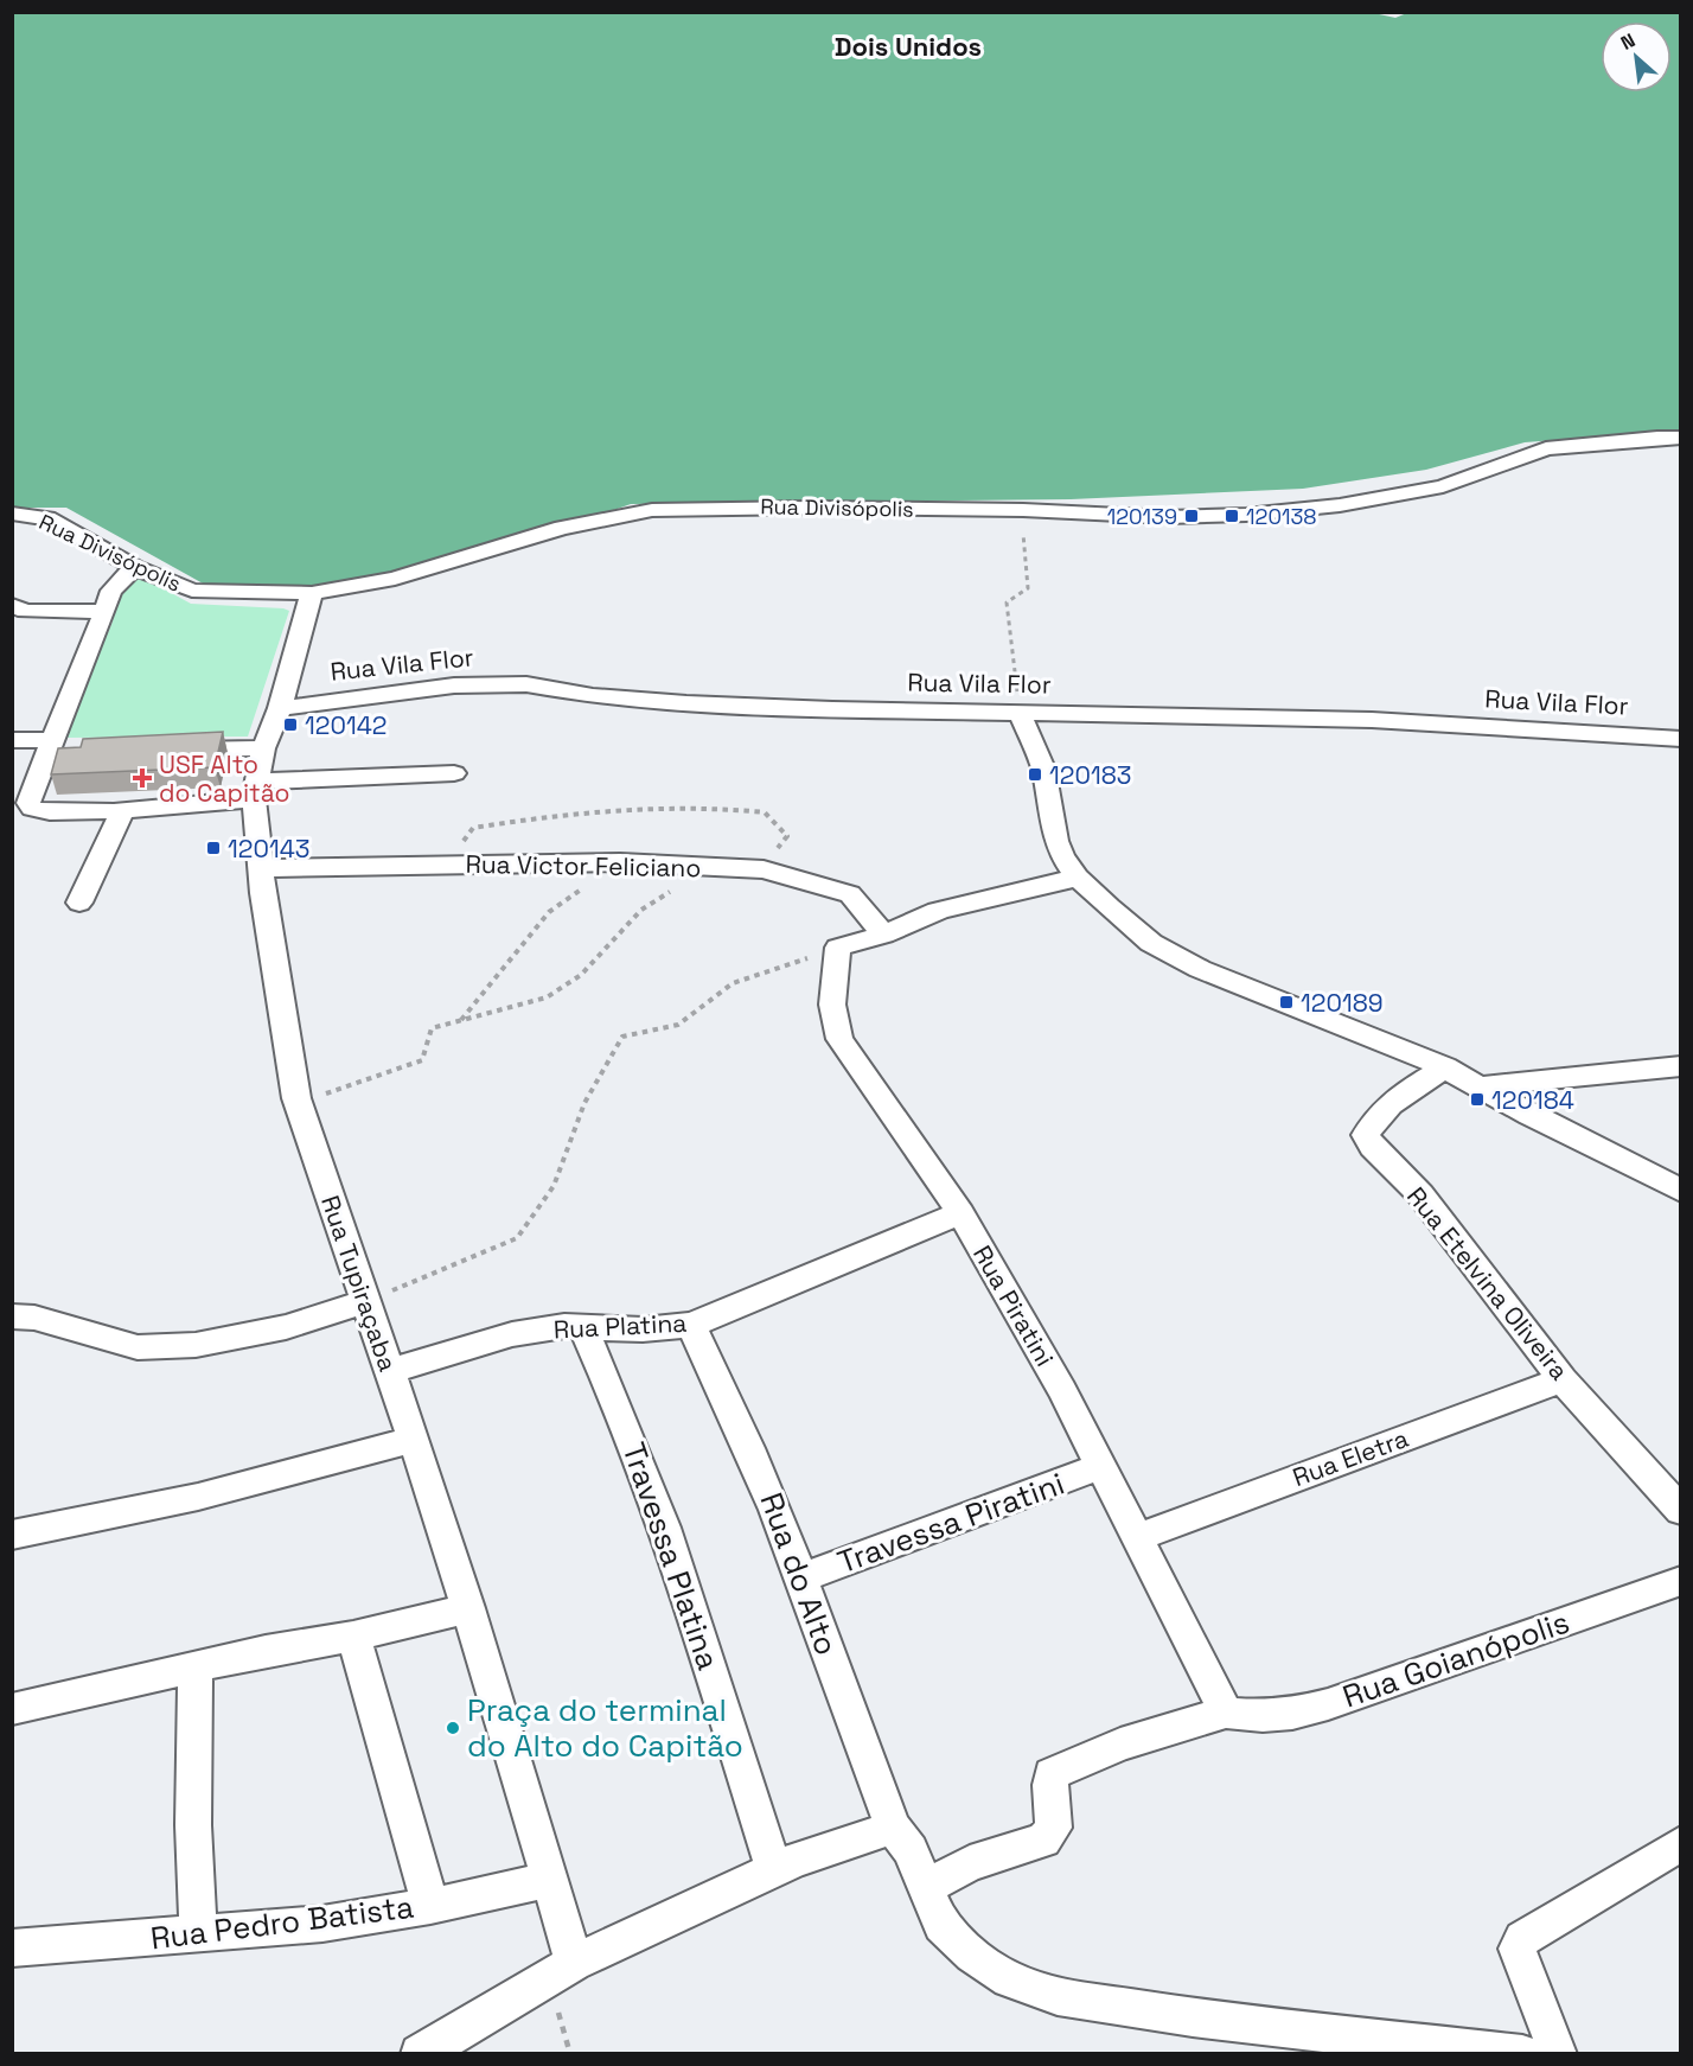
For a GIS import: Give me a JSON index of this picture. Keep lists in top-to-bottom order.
{
  "streets": {
    "street": [
      "Rua Divisópolis",
      "Rua Vila Flor",
      "Rua Victor Feliciano",
      "Rua Tupiraçaba",
      "Rua Etelvina Oliveira",
      "Rua Piratini",
      "Rua Platina",
      "Rua Eletra",
      "Travessa Piratini",
      "Travessa Platina",
      "Rua do Alto",
      "Rua Goianópolis",
      "Rua Pedro Batista"
    ]
  },
  "crossings": [
    ["Rua Divisópolis", "Rua Tupiraçaba"],
    ["Rua Vila Flor", "Rua Tupiraçaba"],
    ["Rua Victor Feliciano", "Rua Tupiraçaba"],
    ["Rua Tupiraçaba", "Rua Platina"],
    ["Rua Tupiraçaba", "Rua Pedro Batista"],
    ["Rua Etelvina Oliveira", "Rua Eletra"],
    ["Rua Piratini", "Rua Platina"],
    ["Rua Piratini", "Rua Eletra"],
    ["Rua Piratini", "Travessa Piratini"],
    ["Rua Piratini", "Rua Goianópolis"],
    ["Rua Platina", "Travessa Platina"],
    ["Rua Platina", "Rua do Alto"],
    ["Travessa Piratini", "Rua do Alto"]
  ],
  "districts": ["Dois Unidos"],
  "places": {
    "transit": [
      "120139",
      "120138",
      "120142",
      "120183",
      "120143",
      "120189",
      "120184"
    ],
    "health": ["USF Alto do Capitão"],
    "other": ["Praça do terminal do Alto do Capitão"]
  },
  "north": "top left"
}
